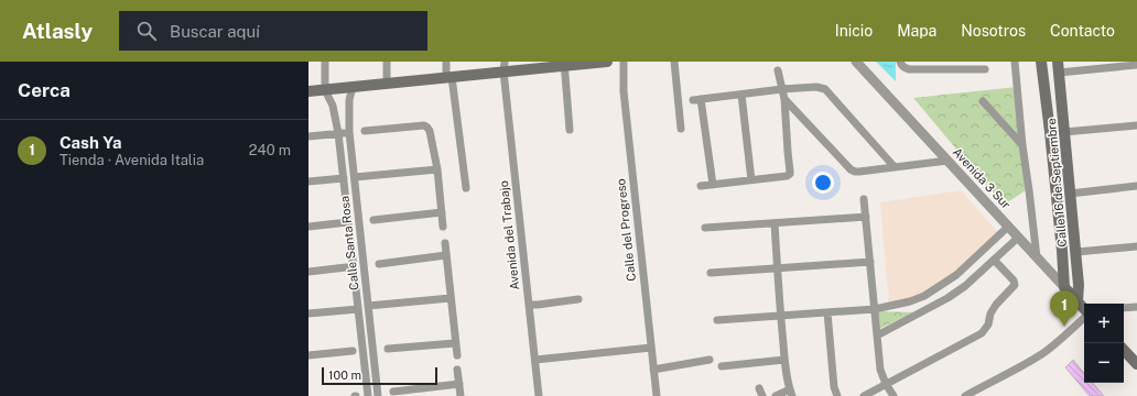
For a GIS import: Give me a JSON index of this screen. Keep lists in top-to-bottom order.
{
  "streets": {
    "main road": ["Avenida 3 Sur", "Calle 16 de Septiembre"],
    "street": ["Calle del Progreso", "Avenida del Trabajo", "Calle Santa Rosa"]
  },
  "crossings": [
    ["Avenida 3 Sur", "Calle 16 de Septiembre"]
  ],
  "scale_bar": "100 m",
  "page": {
    "header": "Atlasly",
    "search": "Buscar aquí",
    "nav": [
      "Inicio",
      "Mapa",
      "Nosotros",
      "Contacto"
    ],
    "heading": "Cerca",
    "list": [
      {
        "mark": "1",
        "name": "Cash Ya",
        "note": "Tienda · Avenida Italia",
        "value": "240 m"
      }
    ],
    "pins": "1",
    "map_buttons": ["+", "−"],
    "scale": "100 m"
  }
}
